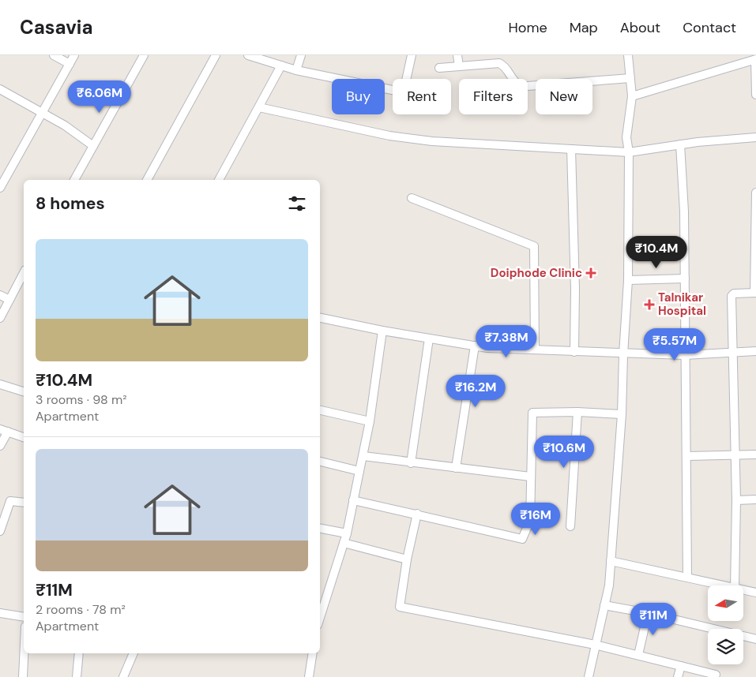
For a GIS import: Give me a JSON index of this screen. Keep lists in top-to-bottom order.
{
  "places": {
    "health": ["Doiphode Clinic", "Talnikar Hospital"]
  },
  "north": "left",
  "page": {
    "header": "Casavia",
    "nav": [
      "Home",
      "Map",
      "About",
      "Contact"
    ],
    "chip": [
      "Buy",
      "Rent",
      "Filters",
      "New"
    ],
    "price": [
      "₹6.06M",
      "₹10.4M",
      "₹7.38M",
      "₹5.57M",
      "₹16.2M",
      "₹10.6M",
      "₹16M",
      "₹11M"
    ],
    "heading": "8 homes",
    "list": [
      {
        "name": "₹10.4M",
        "note": "3 rooms · 98 m² · Apartment"
      },
      {
        "name": "₹11M",
        "note": "2 rooms · 78 m² · Apartment"
      }
    ]
  }
}
